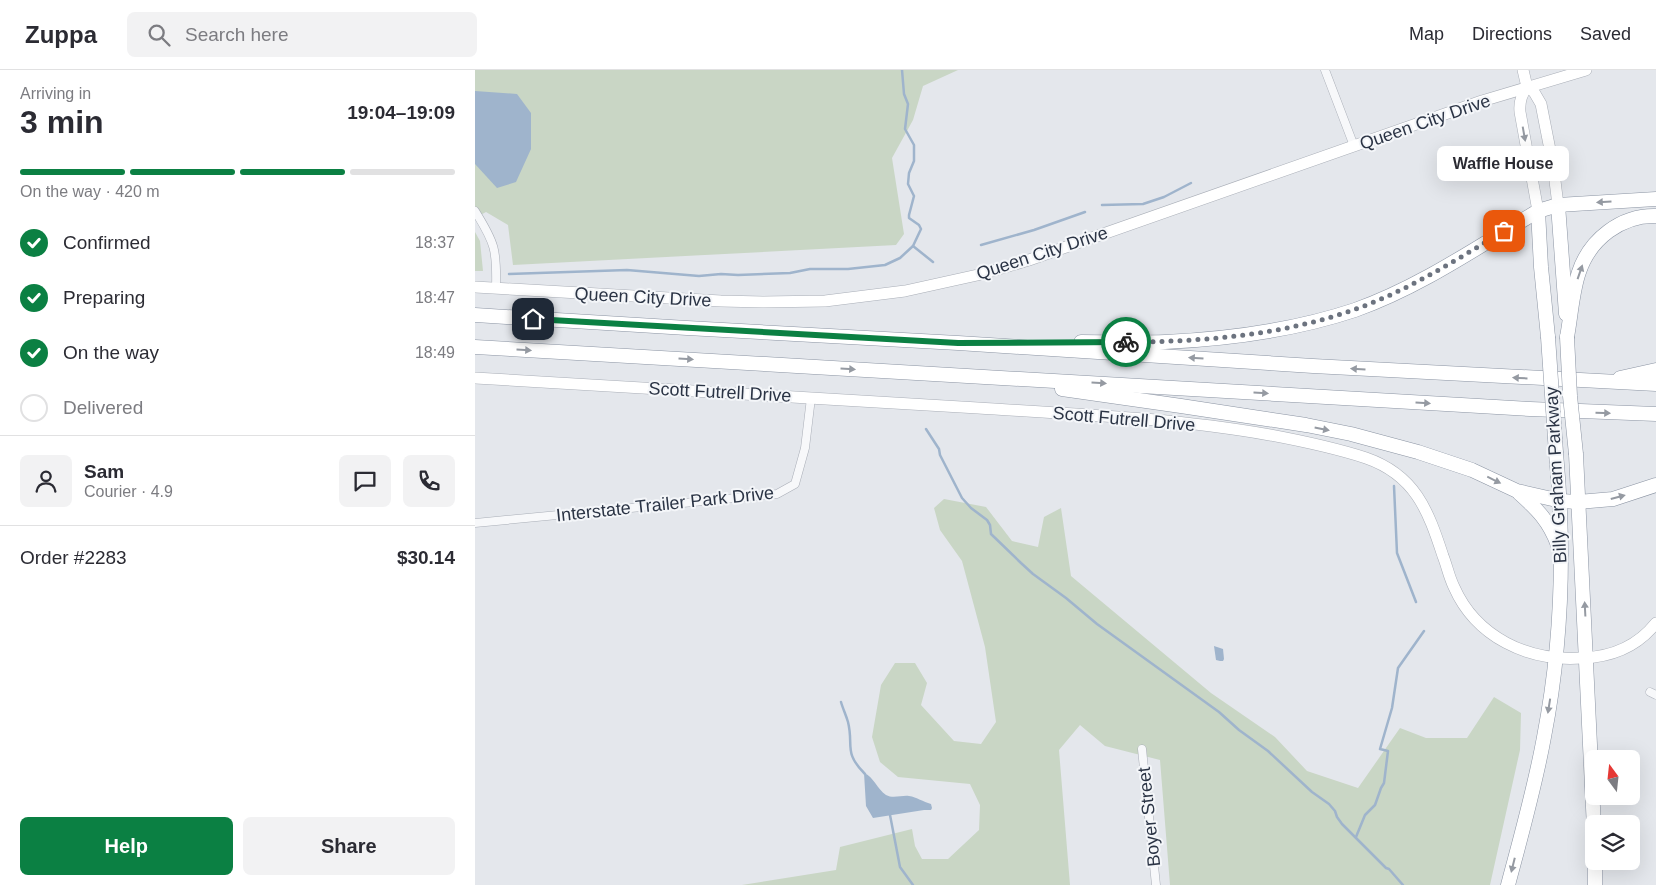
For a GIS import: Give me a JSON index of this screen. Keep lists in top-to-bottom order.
{
  "streets": {
    "highway": ["Billy Graham Parkway"],
    "street": [
      "Queen City Drive",
      "Scott Futrell Drive",
      "Interstate Trailer Park Drive",
      "Boyer Street"
    ]
  },
  "crossings": [
    ["Scott Futrell Drive", "Billy Graham Parkway"],
    ["Scott Futrell Drive", "Interstate Trailer Park Drive"]
  ],
  "places": ["Waffle House"],
  "north": "top",
  "page": {
    "header": "Zuppa",
    "search": "Search here",
    "nav": ["Map", "Directions", "Saved"],
    "heading": ["3 min", "Arriving in", "19:04–19:09"],
    "panel": [
      "Sam",
      "Courier · 4.9",
      "Order #2283",
      "$30.14"
    ],
    "bubble": "Waffle House",
    "bar": "On the way · 420 m",
    "list": [
      ["Confirmed", "18:37"],
      ["Preparing", "18:47"],
      ["On the way", "18:49"],
      "Delivered"
    ],
    "buttons": ["Help", "Share"]
  }
}
